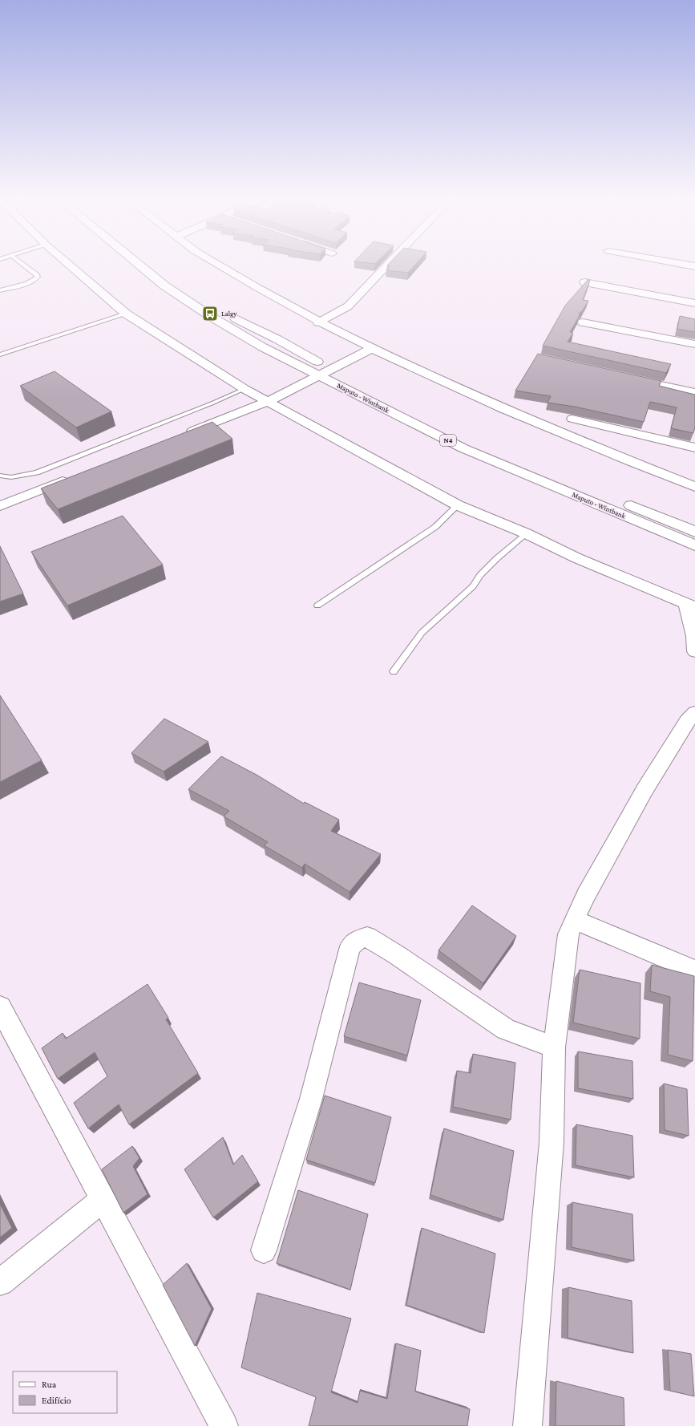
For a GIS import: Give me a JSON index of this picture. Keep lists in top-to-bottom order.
{
  "streets": {
    "highway": ["Maputo - Wintbank", "N4"]
  },
  "places": {
    "bus stop": ["Lalgy"]
  },
  "legend": ["Rua", "Edifício"]
}
